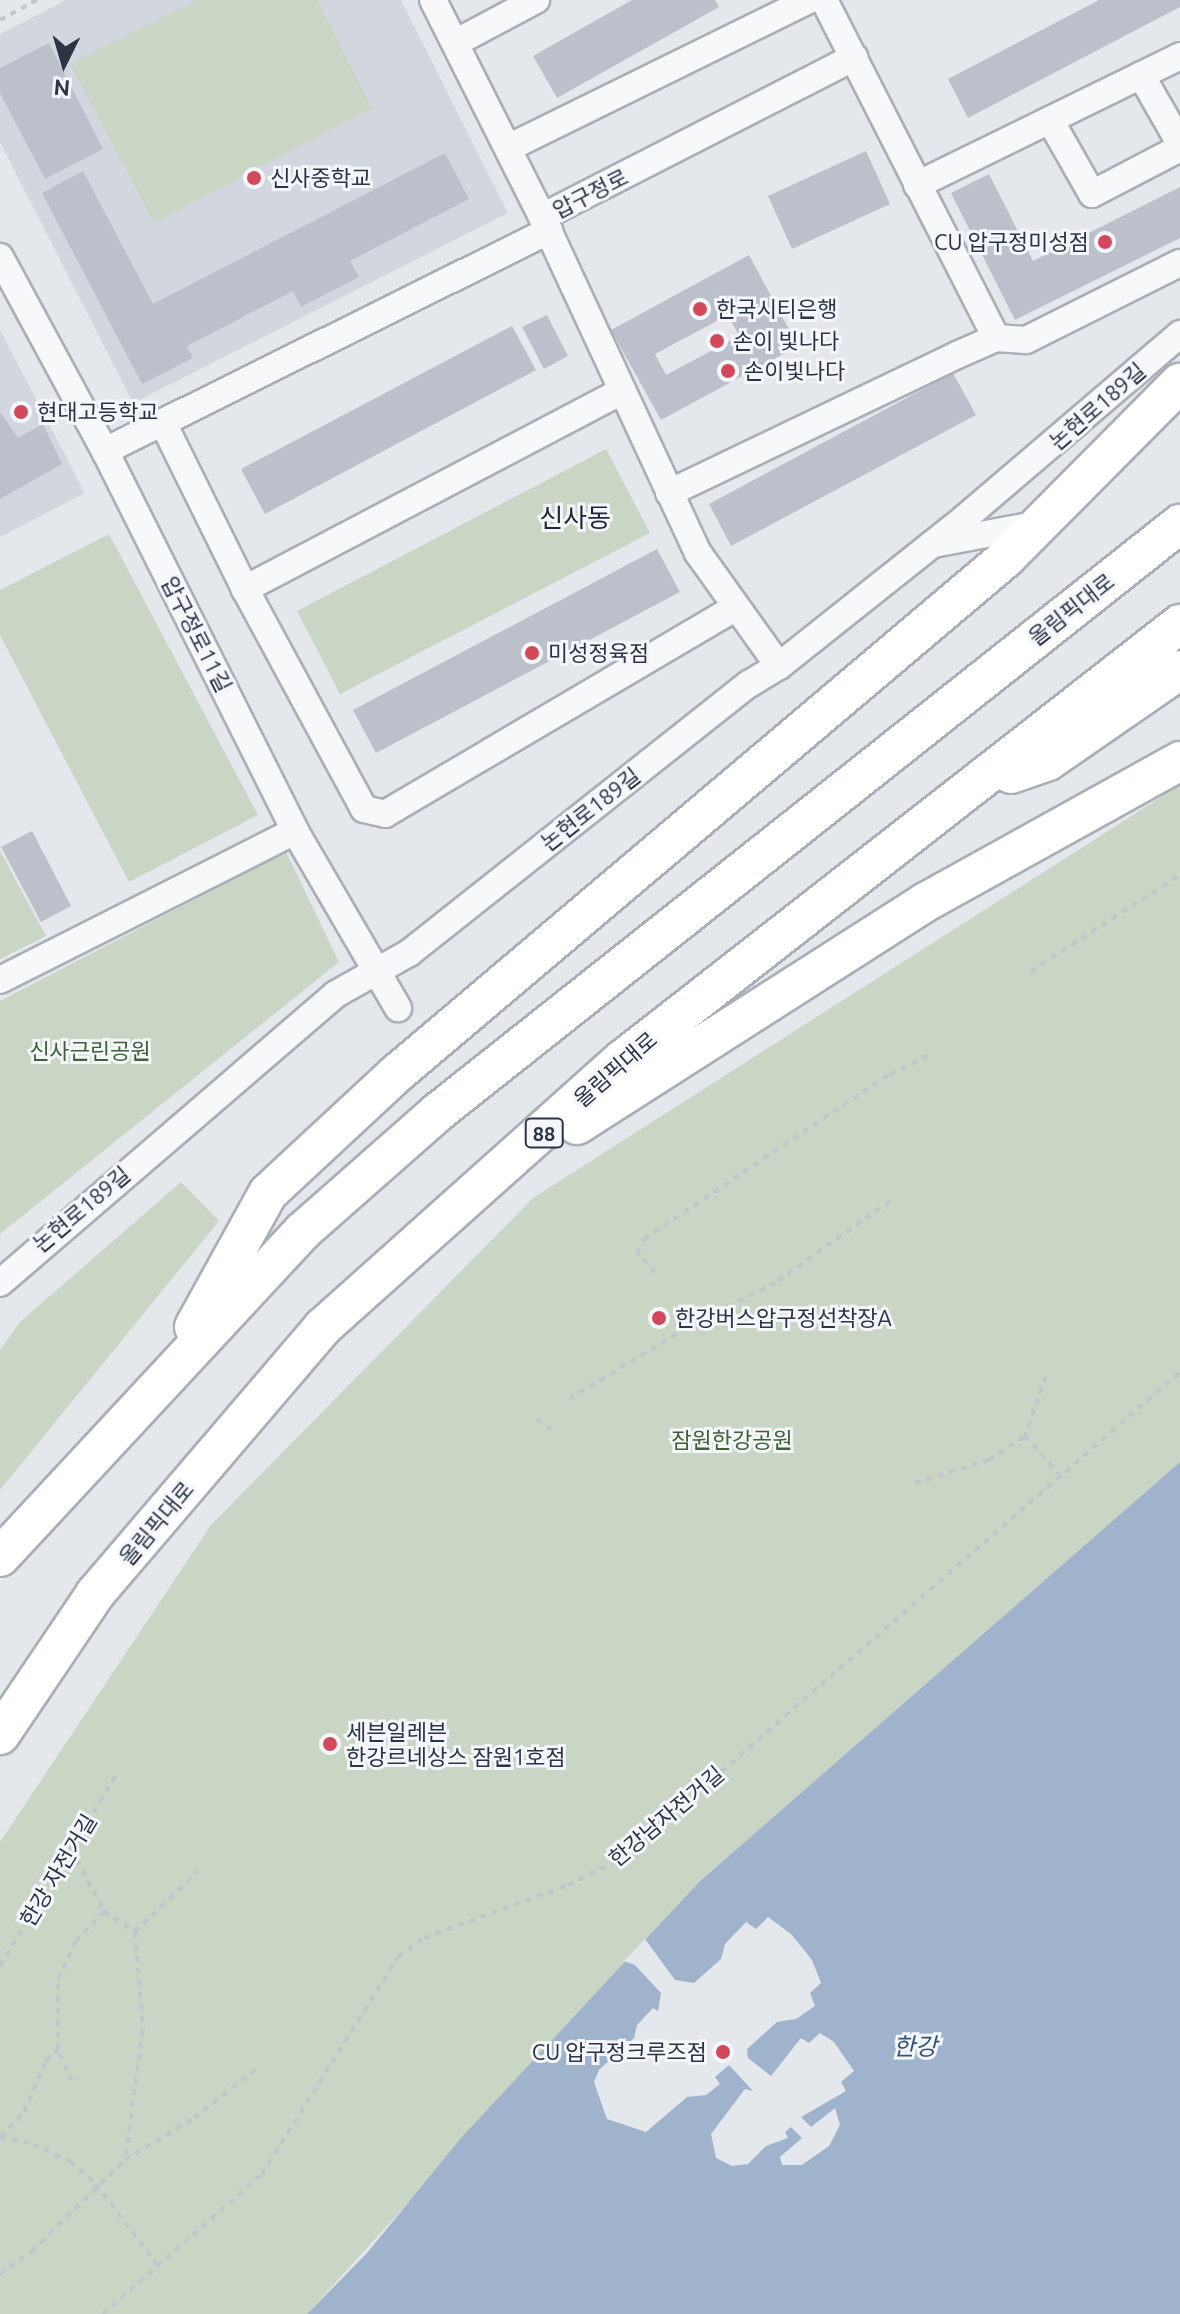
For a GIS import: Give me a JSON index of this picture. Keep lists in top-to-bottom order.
{
  "streets": {
    "highway": ["올림픽대로", "88"],
    "street": ["압구정로", "논현로189길", "압구정로11길"],
    "path": ["한강남자전거길", "한강 자전거길"]
  },
  "crossings": [
    ["논현로189길", "압구정로11길"]
  ],
  "districts": ["신사동"],
  "water": ["한강"],
  "parks": ["신사근린공원", "잠원한강공원"],
  "places": [
    "신사중학교",
    "CU 압구정미성점",
    "한국시티은행",
    "손이 빛나다",
    "손이빛나다",
    "현대고등학교",
    "미성정육점",
    "한강버스압구정선착장A",
    "세븐일레븐 한강르네상스 잠원1호점",
    "CU 압구정크루즈점"
  ],
  "north": "bottom"
}
